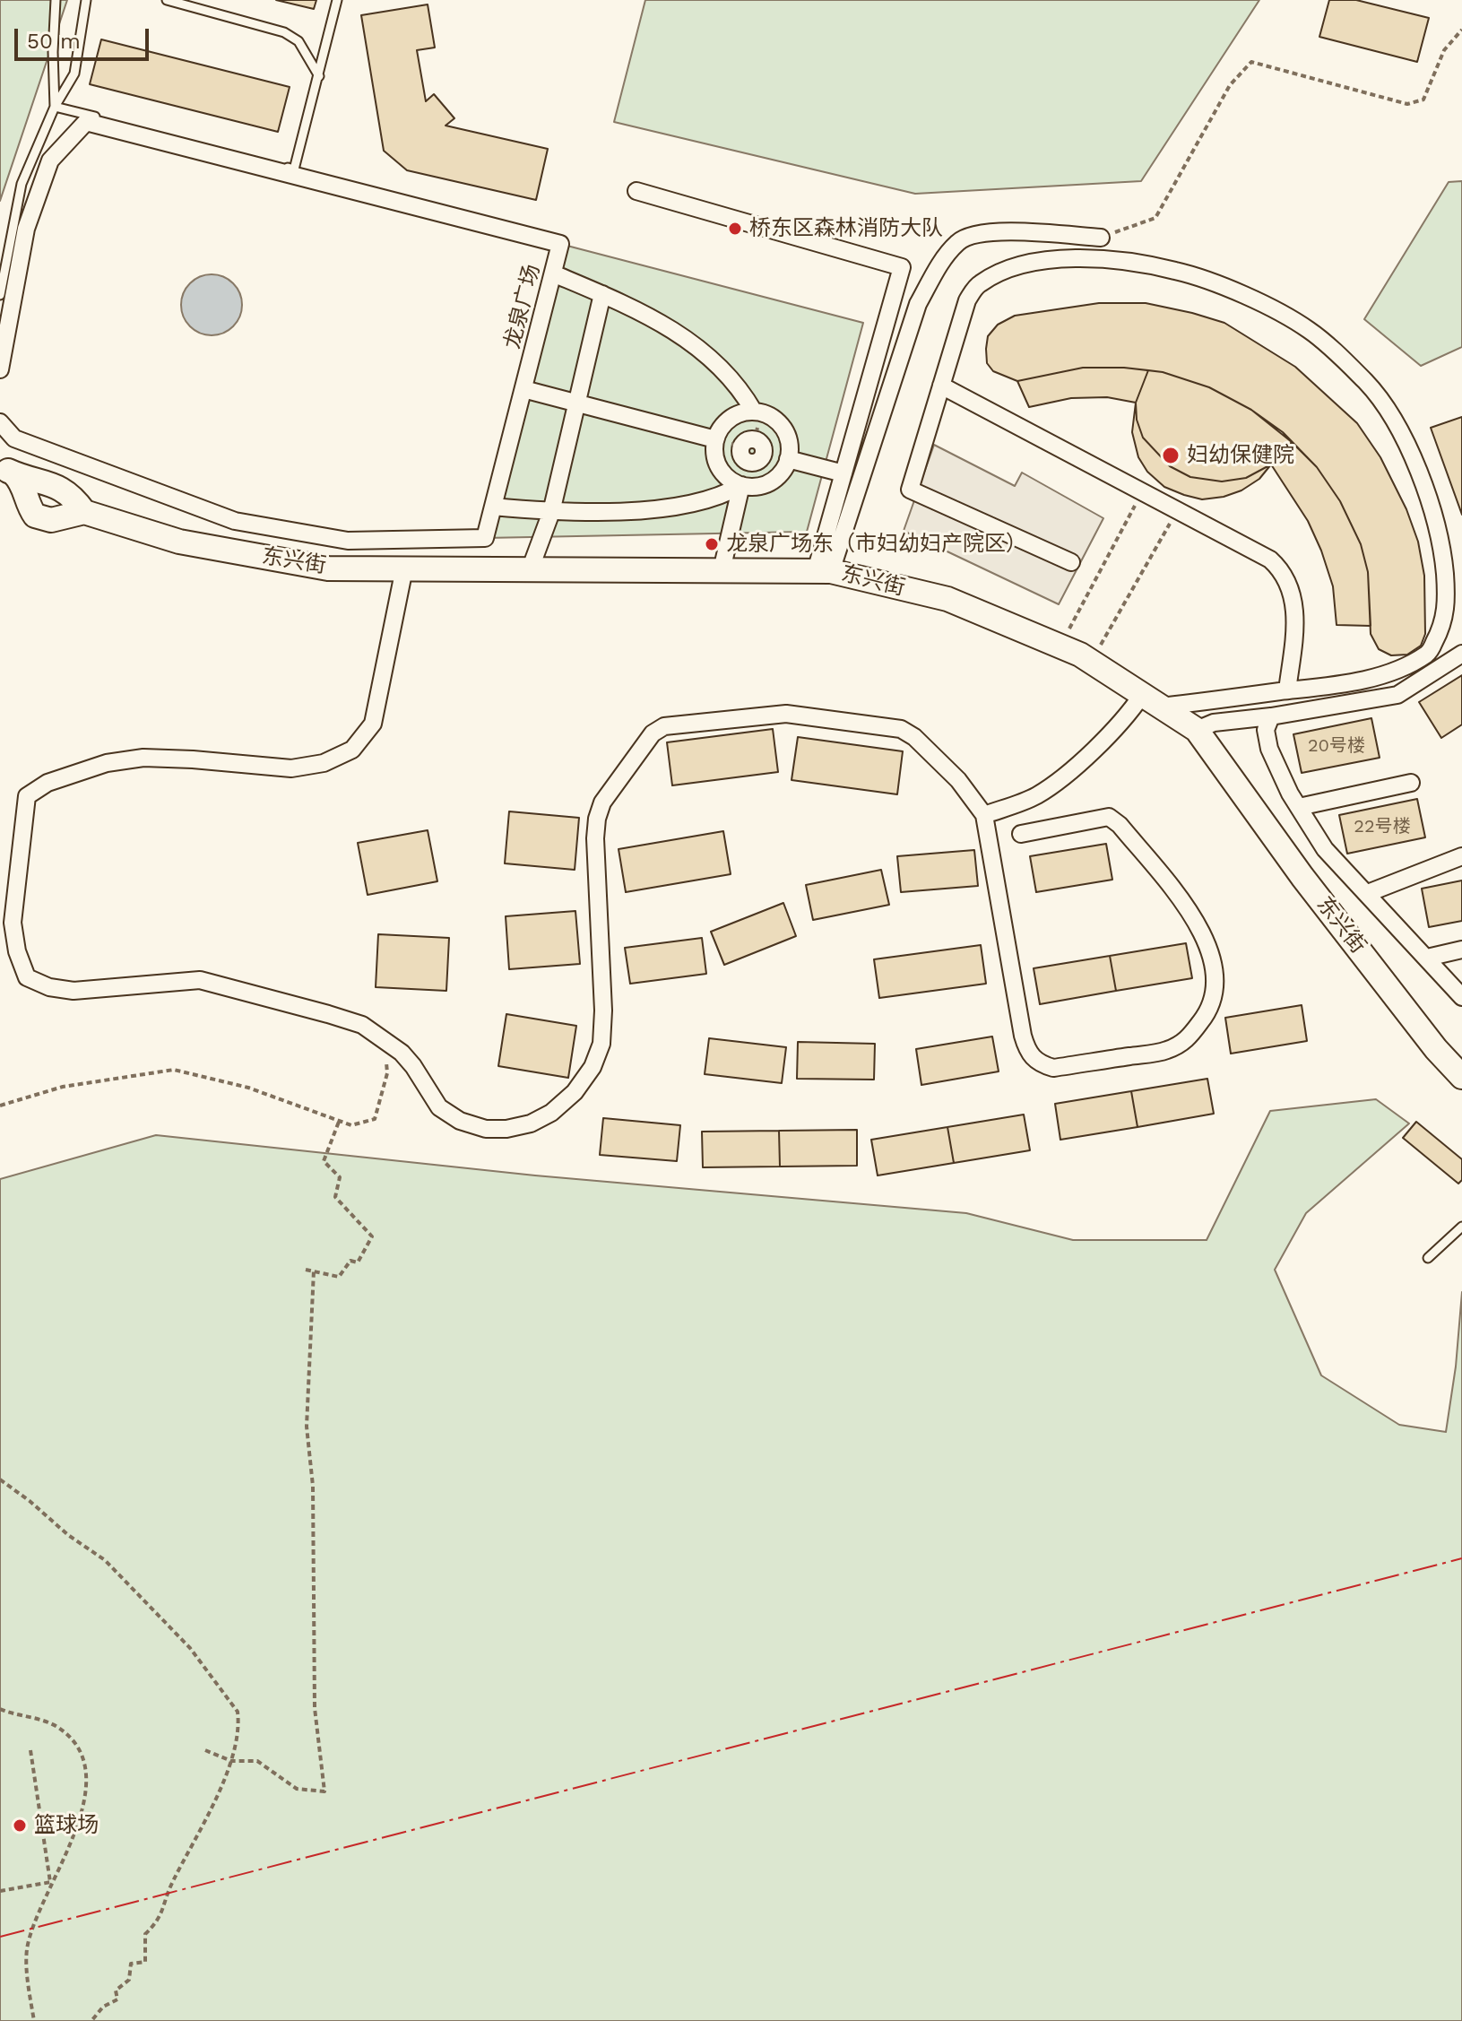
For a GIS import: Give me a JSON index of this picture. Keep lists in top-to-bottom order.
{
  "streets": {
    "street": ["龙泉广场", "东兴街"]
  },
  "places": [
    "桥东区森林消防大队",
    "妇幼保健院",
    "龙泉广场东（市妇幼妇产院区）",
    "篮球场"
  ],
  "house_numbers": ["20号楼", "22号楼"],
  "scale_bar": "50 m"
}
